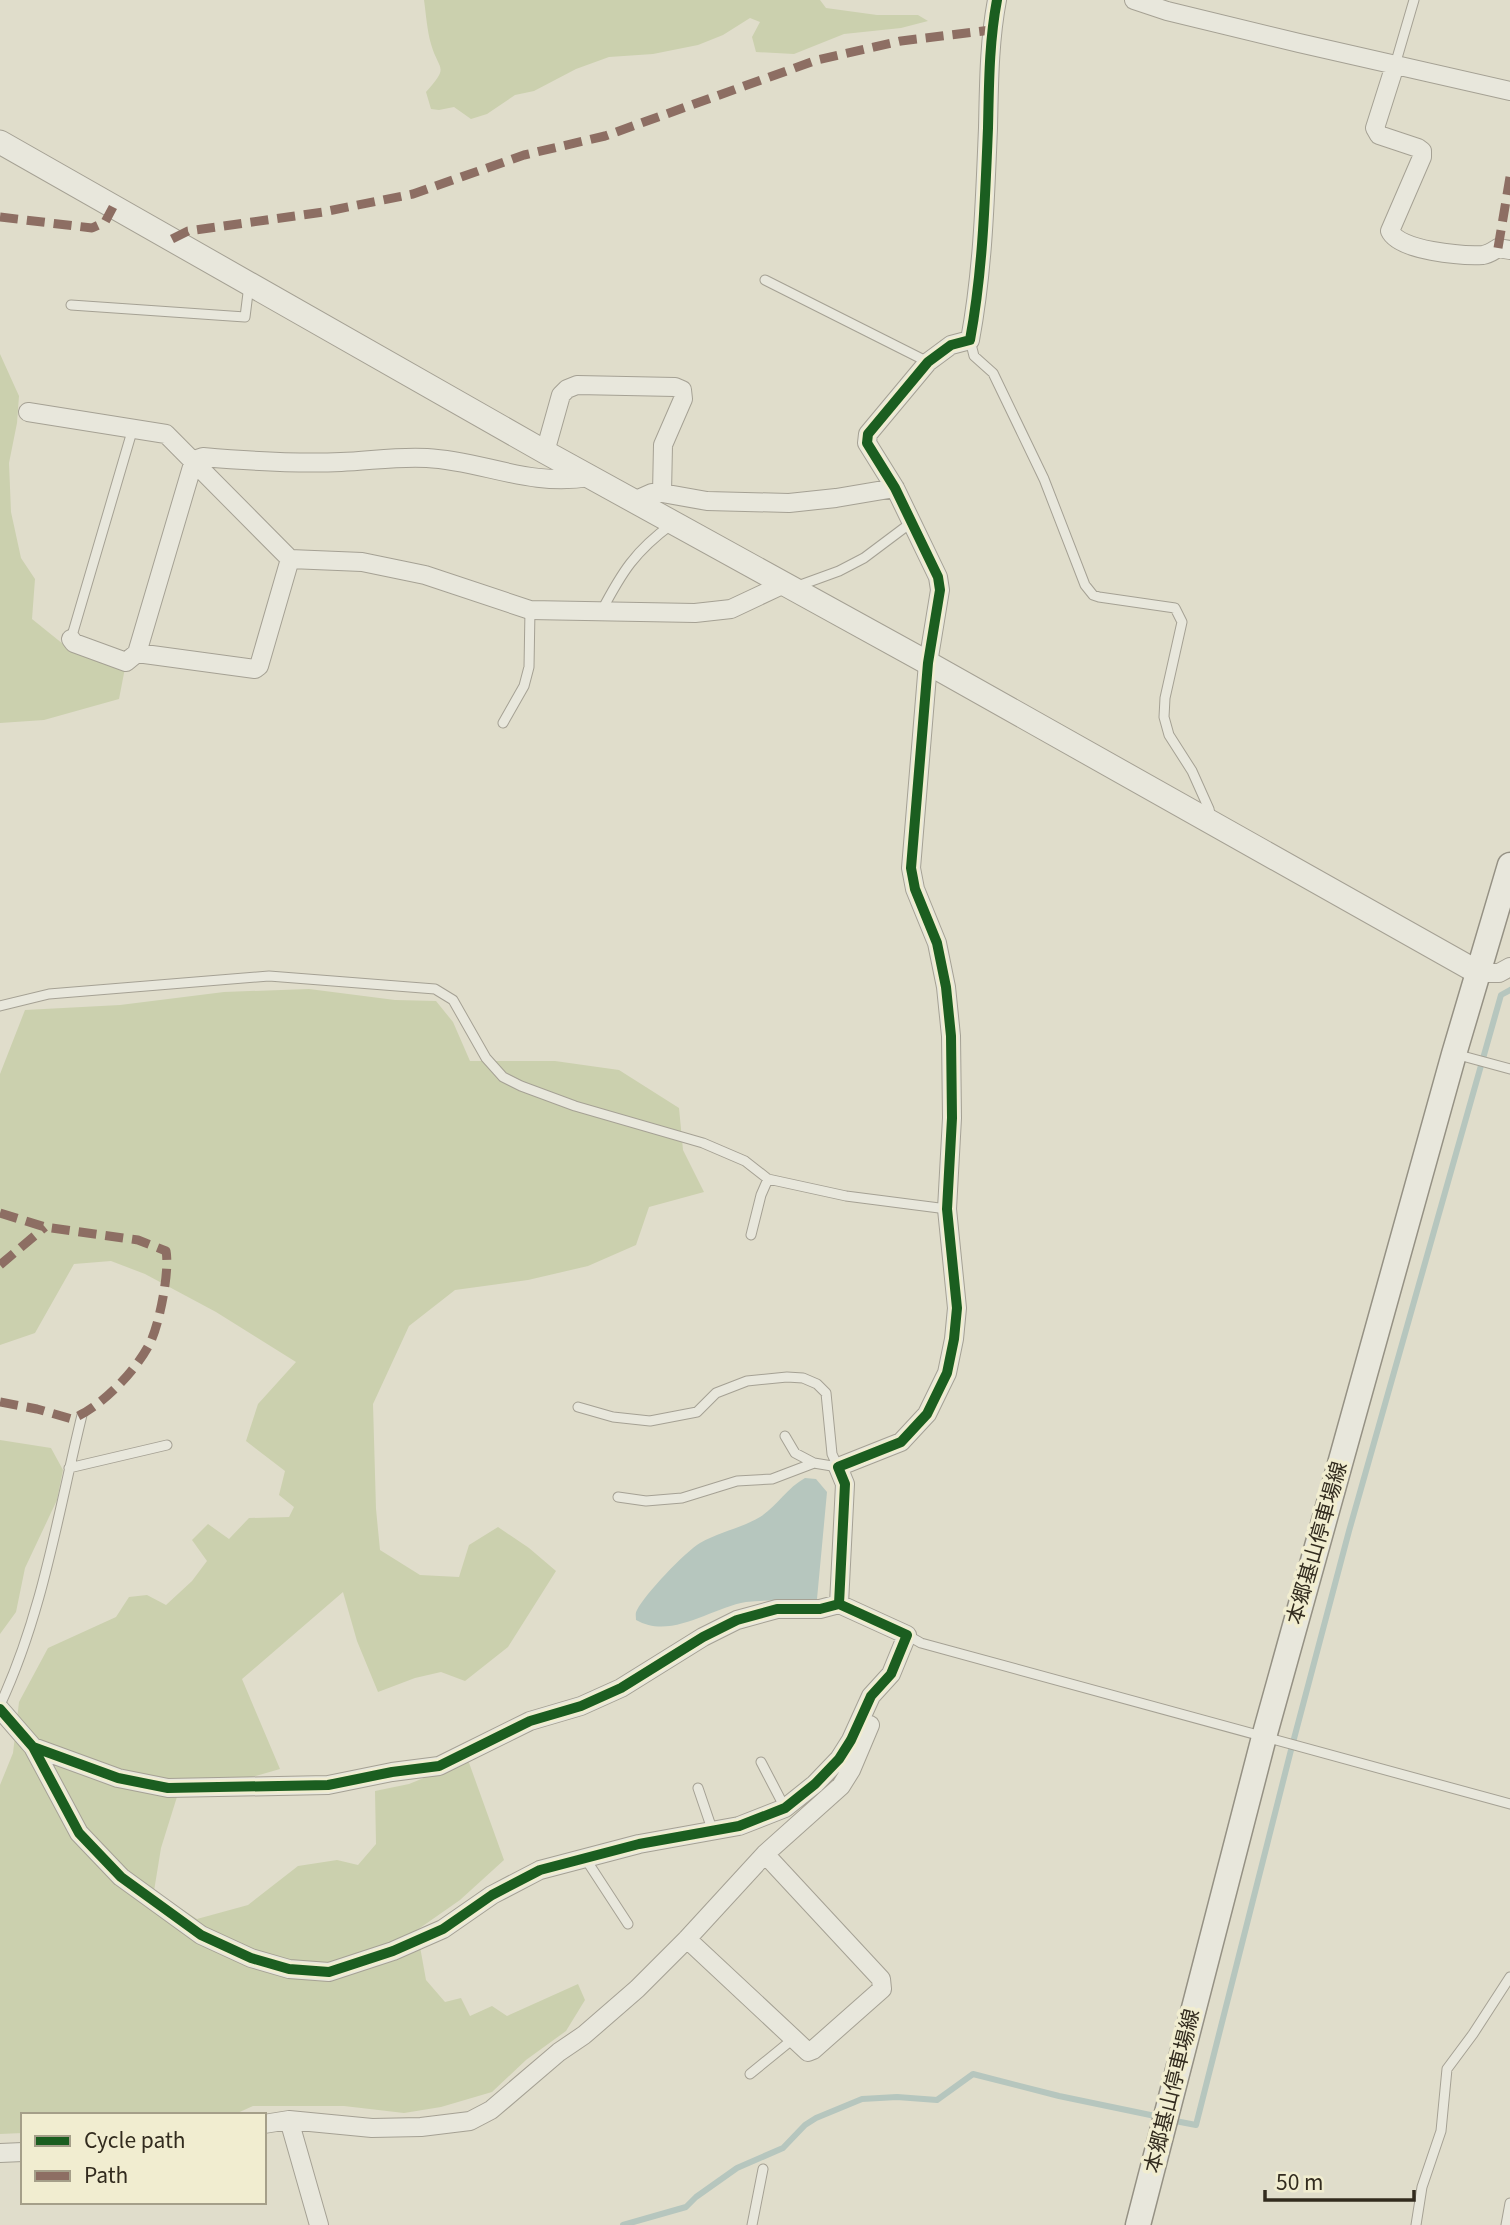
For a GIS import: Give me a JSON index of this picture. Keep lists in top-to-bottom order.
{
  "streets": {
    "main road": ["本郷基山停車場線"]
  },
  "legend": ["Cycle path", "Path"],
  "scale_bar": "50 m"
}
